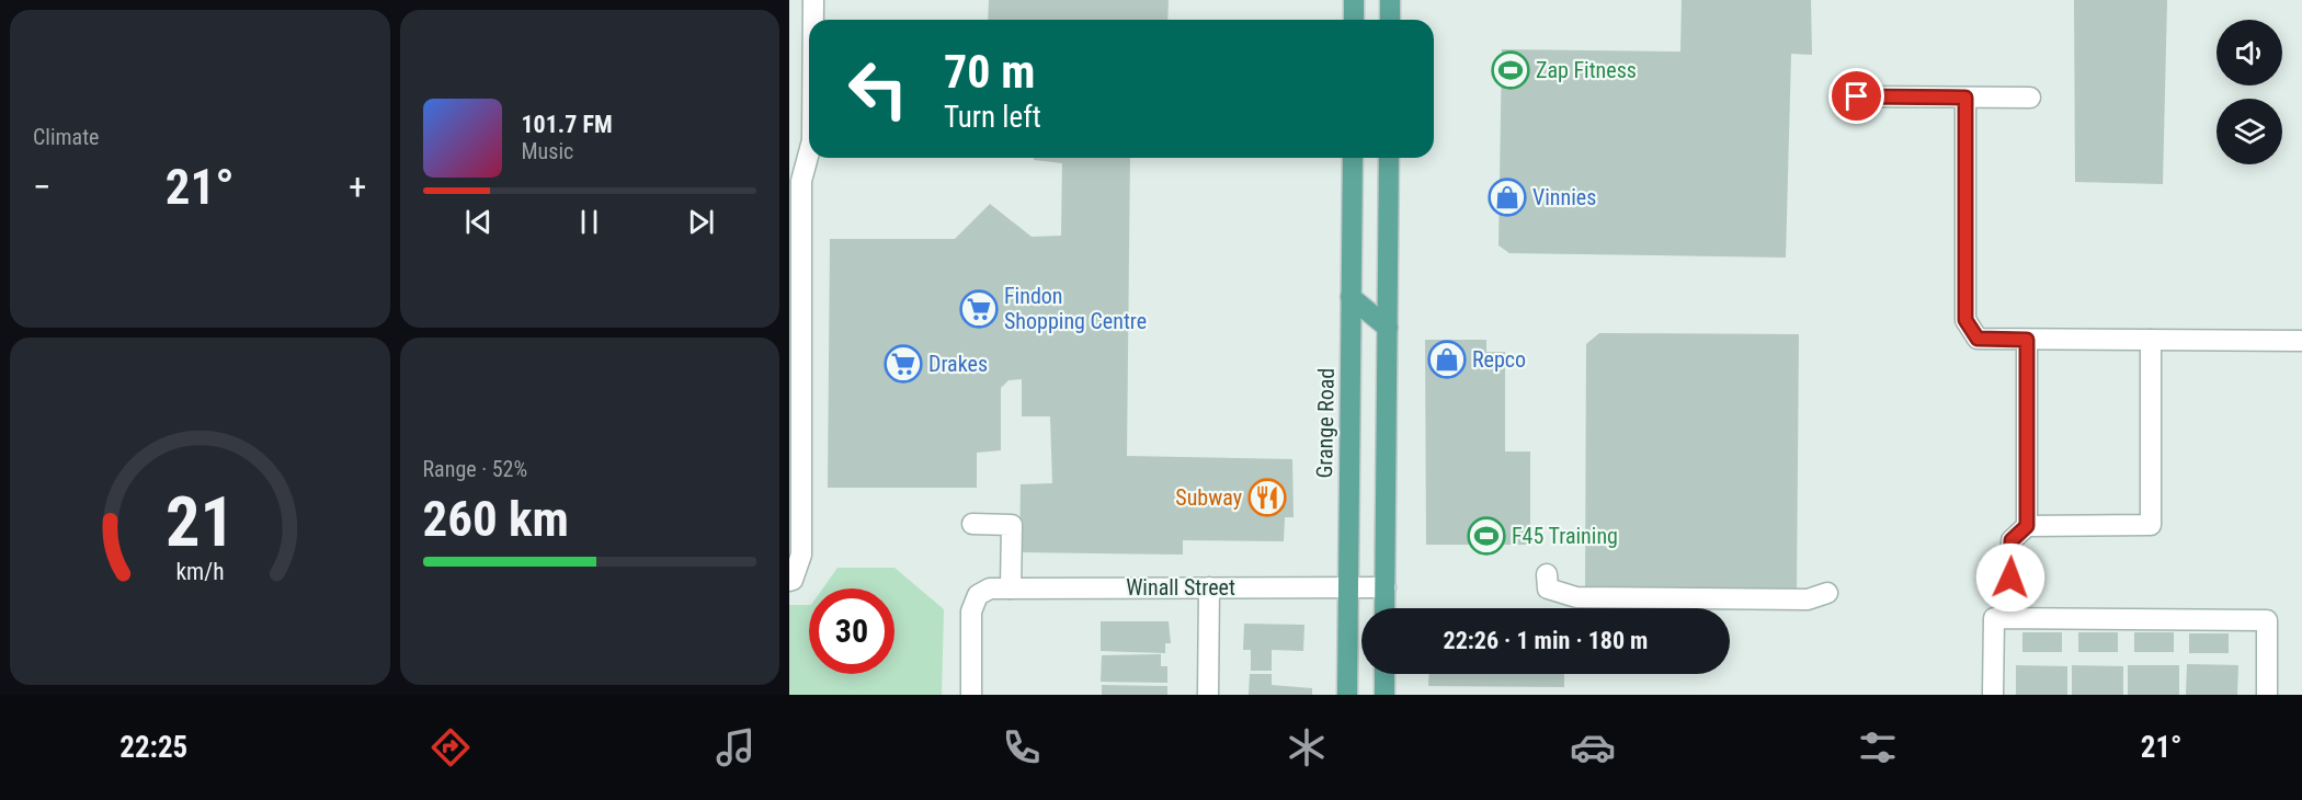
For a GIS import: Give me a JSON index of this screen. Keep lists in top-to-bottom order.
{
  "streets": {
    "main road": ["Grange Road"],
    "street": ["Winall Street"]
  },
  "crossings": [
    ["Grange Road", "Winall Street"]
  ],
  "places": {
    "sports": ["Zap Fitness", "F45 Training"],
    "shop": ["Vinnies", "Repco"],
    "supermarket": ["Findon Shopping Centre", "Drakes"],
    "restaurant": ["Subway"]
  },
  "page": {
    "tile": [
      "Climate",
      ["Range · 52%", "260 km"]
    ],
    "turn": ["70 m", "Turn left"],
    "song": ["101.7 FM", "Music"],
    "heat": ["−", "21°", "+"],
    "limit": "30",
    "trip": "22:26 · 1 min · 180 m",
    "tabs": ["22:25", "21°"],
    "gauge": ["21", "km/h"]
  }
}
